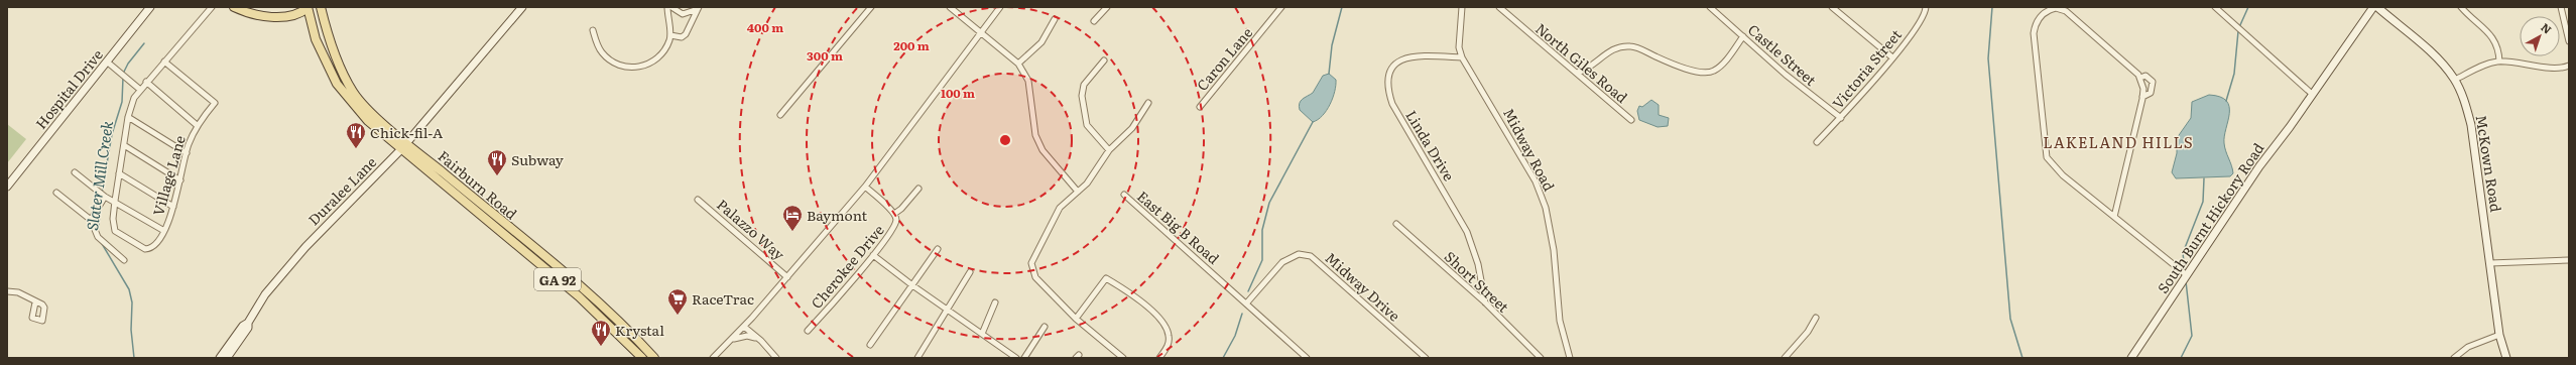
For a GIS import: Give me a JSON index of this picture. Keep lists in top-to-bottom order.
{
  "streets": {
    "main road": ["Fairburn Road", "GA 92"],
    "street": [
      "Castle Street",
      "Caron Lane",
      "North Giles Road",
      "Victoria Street",
      "Hospital Drive",
      "Linda Drive",
      "Midway Road",
      "McKown Road",
      "Village Lane",
      "Duralee Lane",
      "South Burnt Hickory Road",
      "East Big B Road",
      "Palazzo Way",
      "Cherokee Drive",
      "Short Street",
      "Midway Drive"
    ]
  },
  "crossings": [
    ["Castle Street", "Victoria Street"],
    ["Linda Drive", "Midway Road"],
    ["Linda Drive", "Short Street"],
    ["Fairburn Road", "Duralee Lane"],
    ["East Big B Road", "Midway Drive"]
  ],
  "districts": ["LAKELAND HILLS"],
  "water": ["Slater Mill Creek"],
  "places": {
    "restaurant": ["Chick-fil-A", "Subway", "Krystal"],
    "hotel": ["Baymont"],
    "supermarket": ["RaceTrac"]
  },
  "north": "top right",
  "rings": [
    "400 m",
    "200 m",
    "300 m",
    "100 m"
  ]
}
